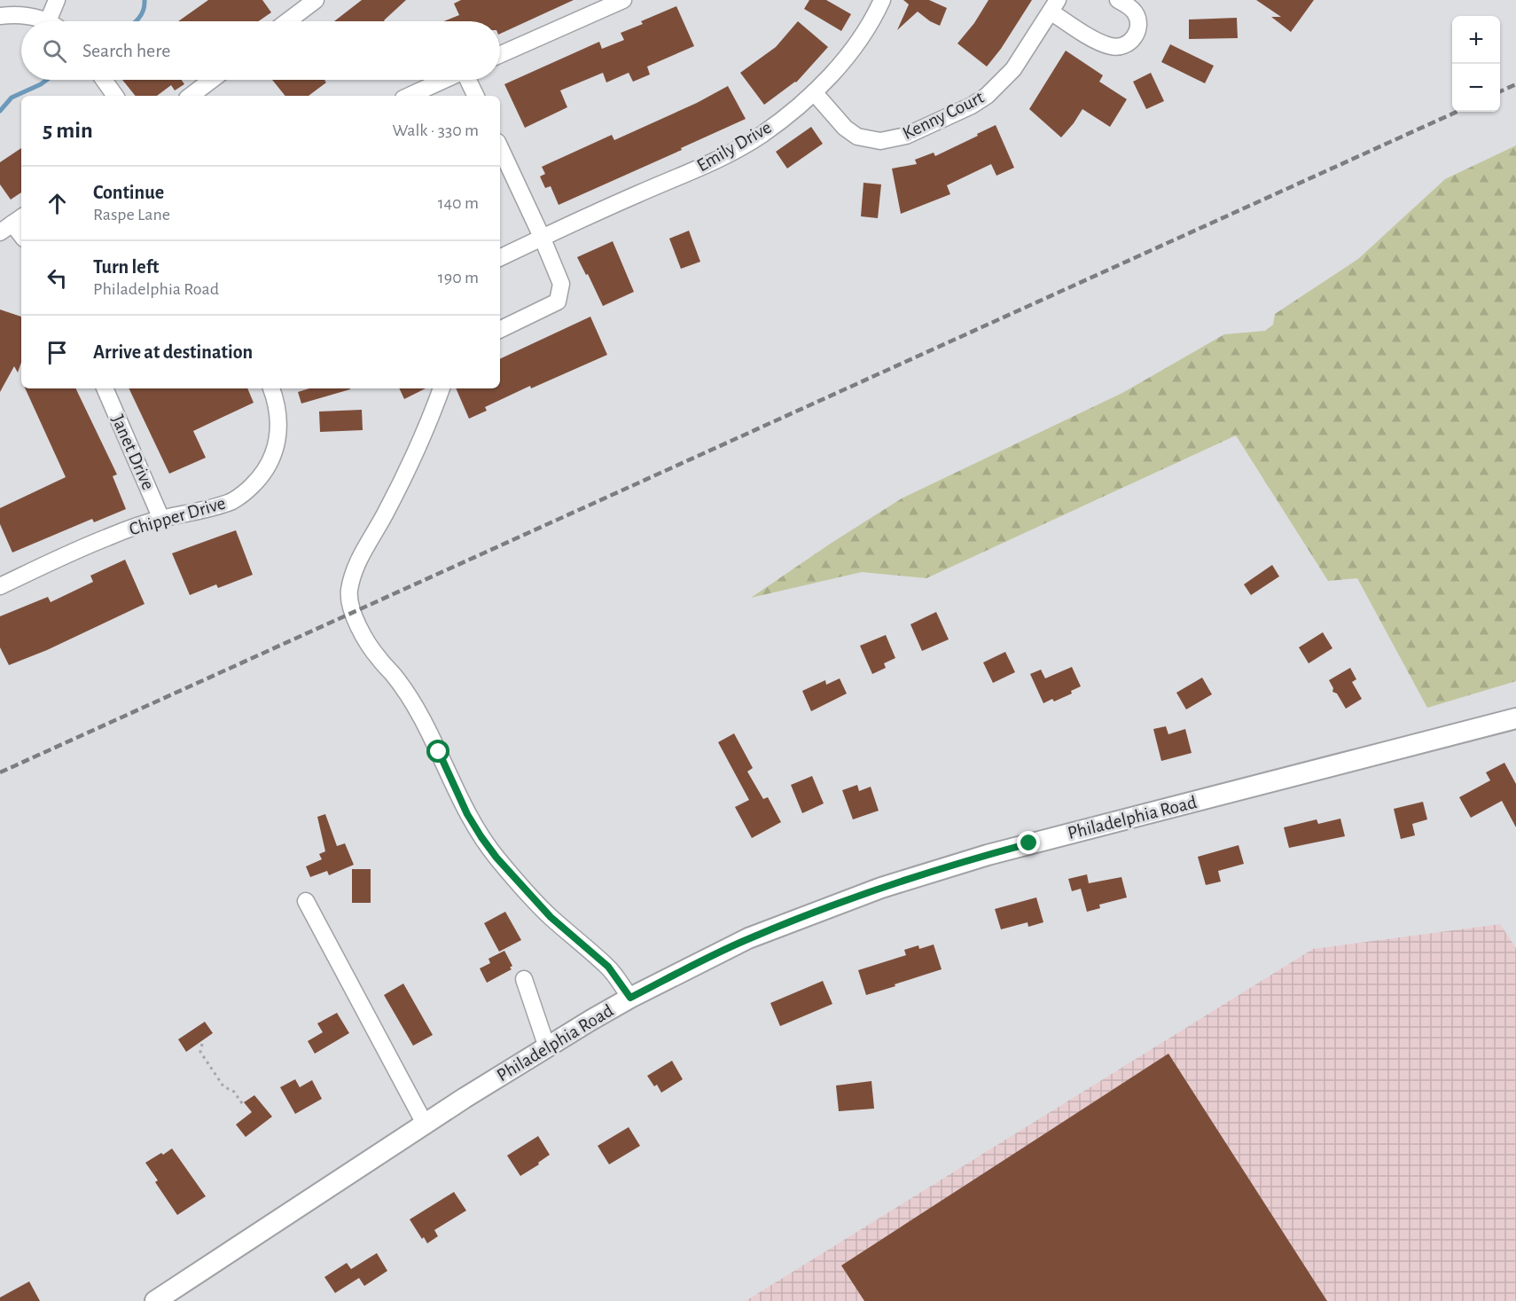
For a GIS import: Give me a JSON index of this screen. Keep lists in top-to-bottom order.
{
  "streets": {
    "main road": ["Philadelphia Road"],
    "street": [
      "Kenny Court",
      "Emily Drive",
      "Janet Drive",
      "Chipper Drive"
    ]
  },
  "crossings": [
    ["Kenny Court", "Emily Drive"],
    ["Janet Drive", "Chipper Drive"]
  ],
  "page": {
    "map_buttons": ["+", "−"],
    "search": "Search here",
    "heading": ["5 min", "Walk · 330 m"],
    "list": [
      ["Continue", "Raspe Lane", "140 m"],
      ["Turn left", "Philadelphia Road", "190 m"],
      "Arrive at destination"
    ]
  }
}
